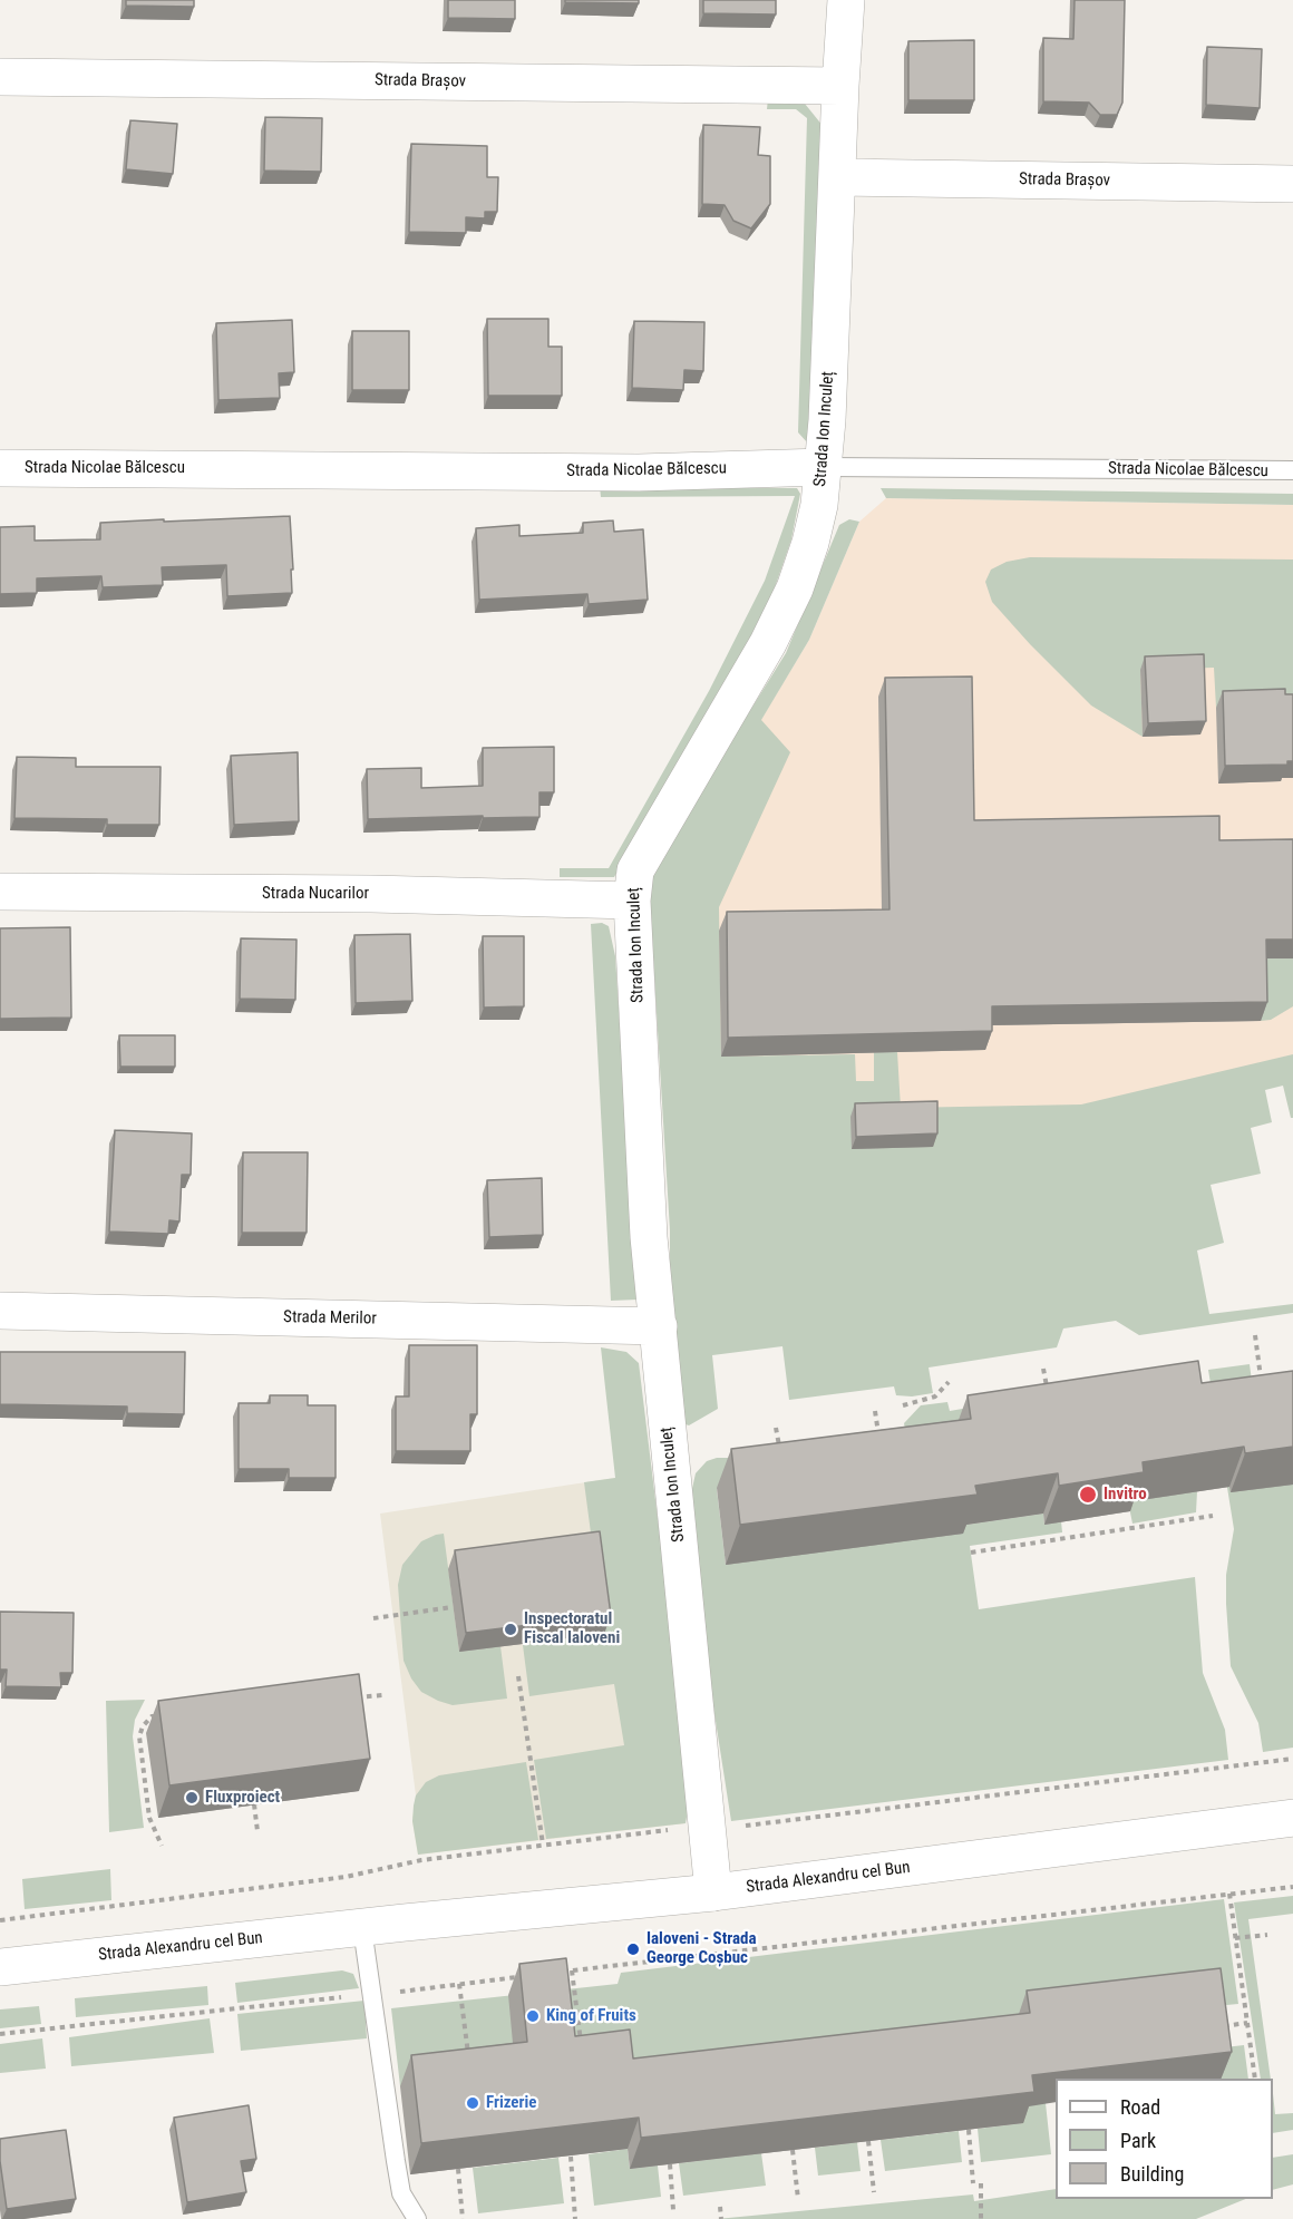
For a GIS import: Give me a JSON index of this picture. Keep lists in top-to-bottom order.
{
  "streets": {
    "street": [
      "Strada Brașov",
      "Strada Ion Inculeț",
      "Strada Nicolae Bălcescu",
      "Strada Nucarilor",
      "Strada Merilor",
      "Strada Alexandru cel Bun"
    ]
  },
  "crossings": [
    ["Strada Brașov", "Strada Ion Inculeț"],
    ["Strada Ion Inculeț", "Strada Nicolae Bălcescu"],
    ["Strada Ion Inculeț", "Strada Nucarilor"],
    ["Strada Ion Inculeț", "Strada Merilor"],
    ["Strada Ion Inculeț", "Strada Alexandru cel Bun"]
  ],
  "places": [
    "Invitro",
    "Inspectoratul Fiscal Ialoveni",
    "Fluxproiect",
    "Ialoveni - Strada George Coșbuc",
    "King of Fruits",
    "Frizerie"
  ],
  "legend": ["Road", "Park", "Building"]
}
